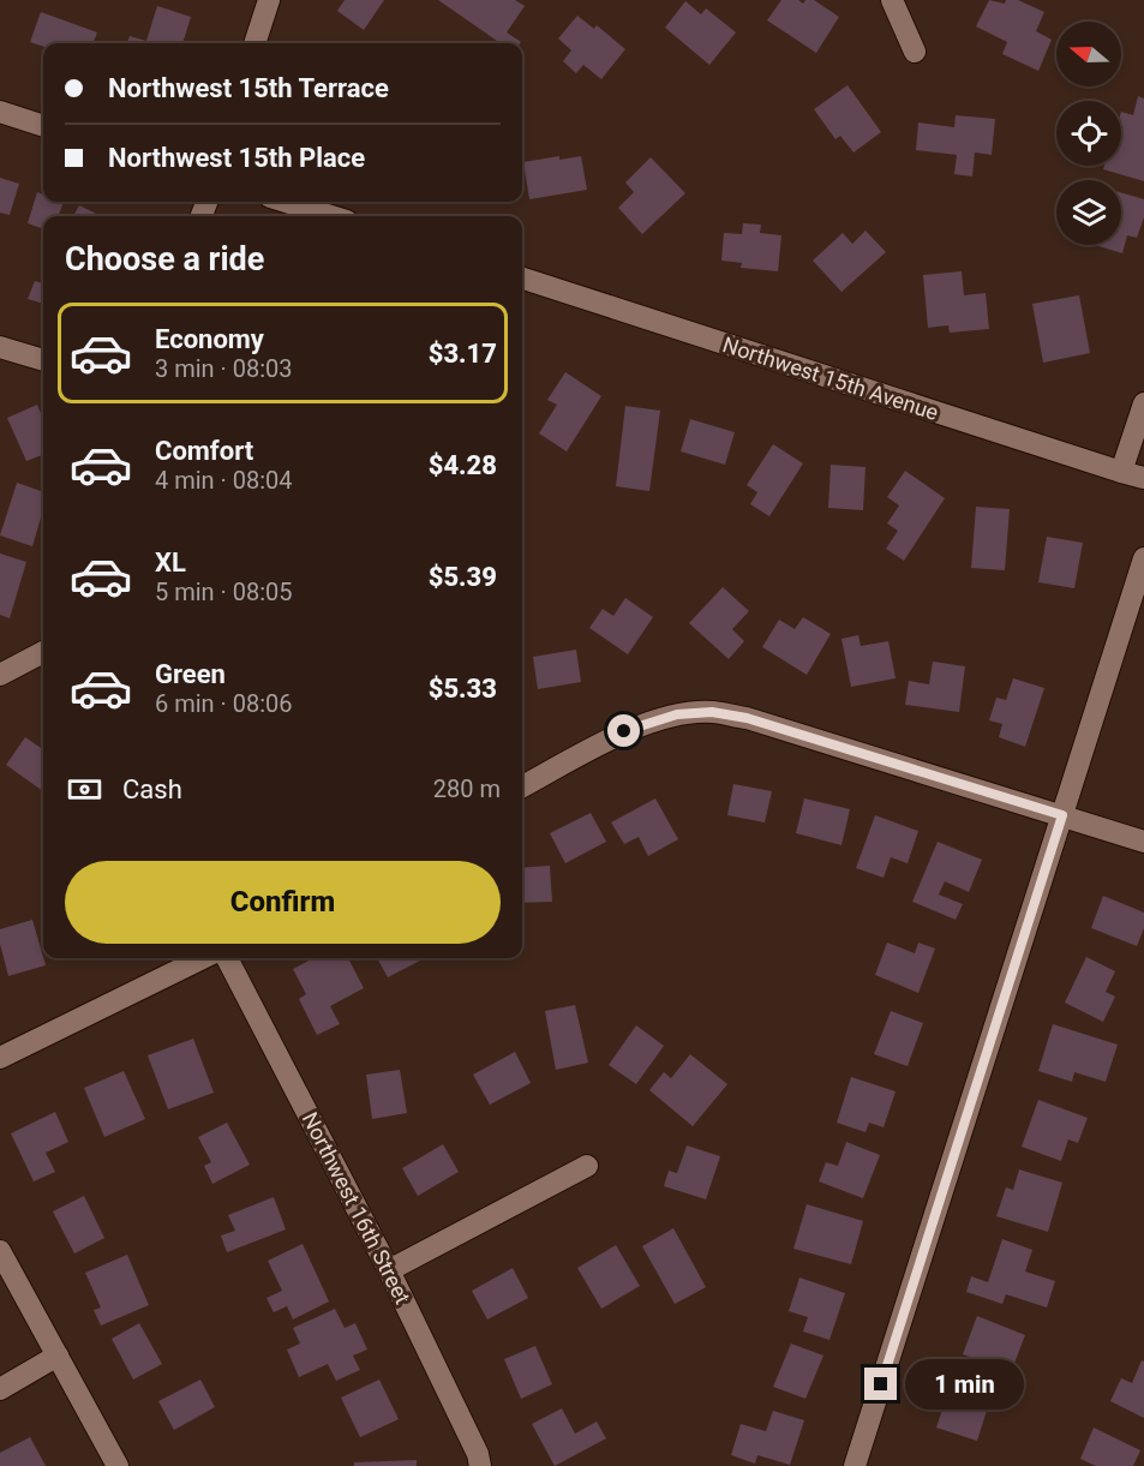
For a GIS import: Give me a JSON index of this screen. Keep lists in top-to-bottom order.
{
  "streets": {
    "street": ["Northwest 15th Avenue", "Northwest 16th Street"]
  },
  "north": "left",
  "page": {
    "banner": ["Northwest 15th Terrace", "Northwest 15th Place"],
    "heading": "Choose a ride",
    "list": [
      {
        "name": "Economy",
        "note": "3 min · 08:03",
        "value": "$3.17"
      },
      {
        "name": "Comfort",
        "note": "4 min · 08:04",
        "value": "$4.28"
      },
      {
        "name": "XL",
        "note": "5 min · 08:05",
        "value": "$5.39"
      },
      {
        "name": "Green",
        "note": "6 min · 08:06",
        "value": "$5.33"
      }
    ],
    "pay": ["Cash", "280 m"],
    "buttons": "Confirm",
    "bubble": "1 min"
  }
}
